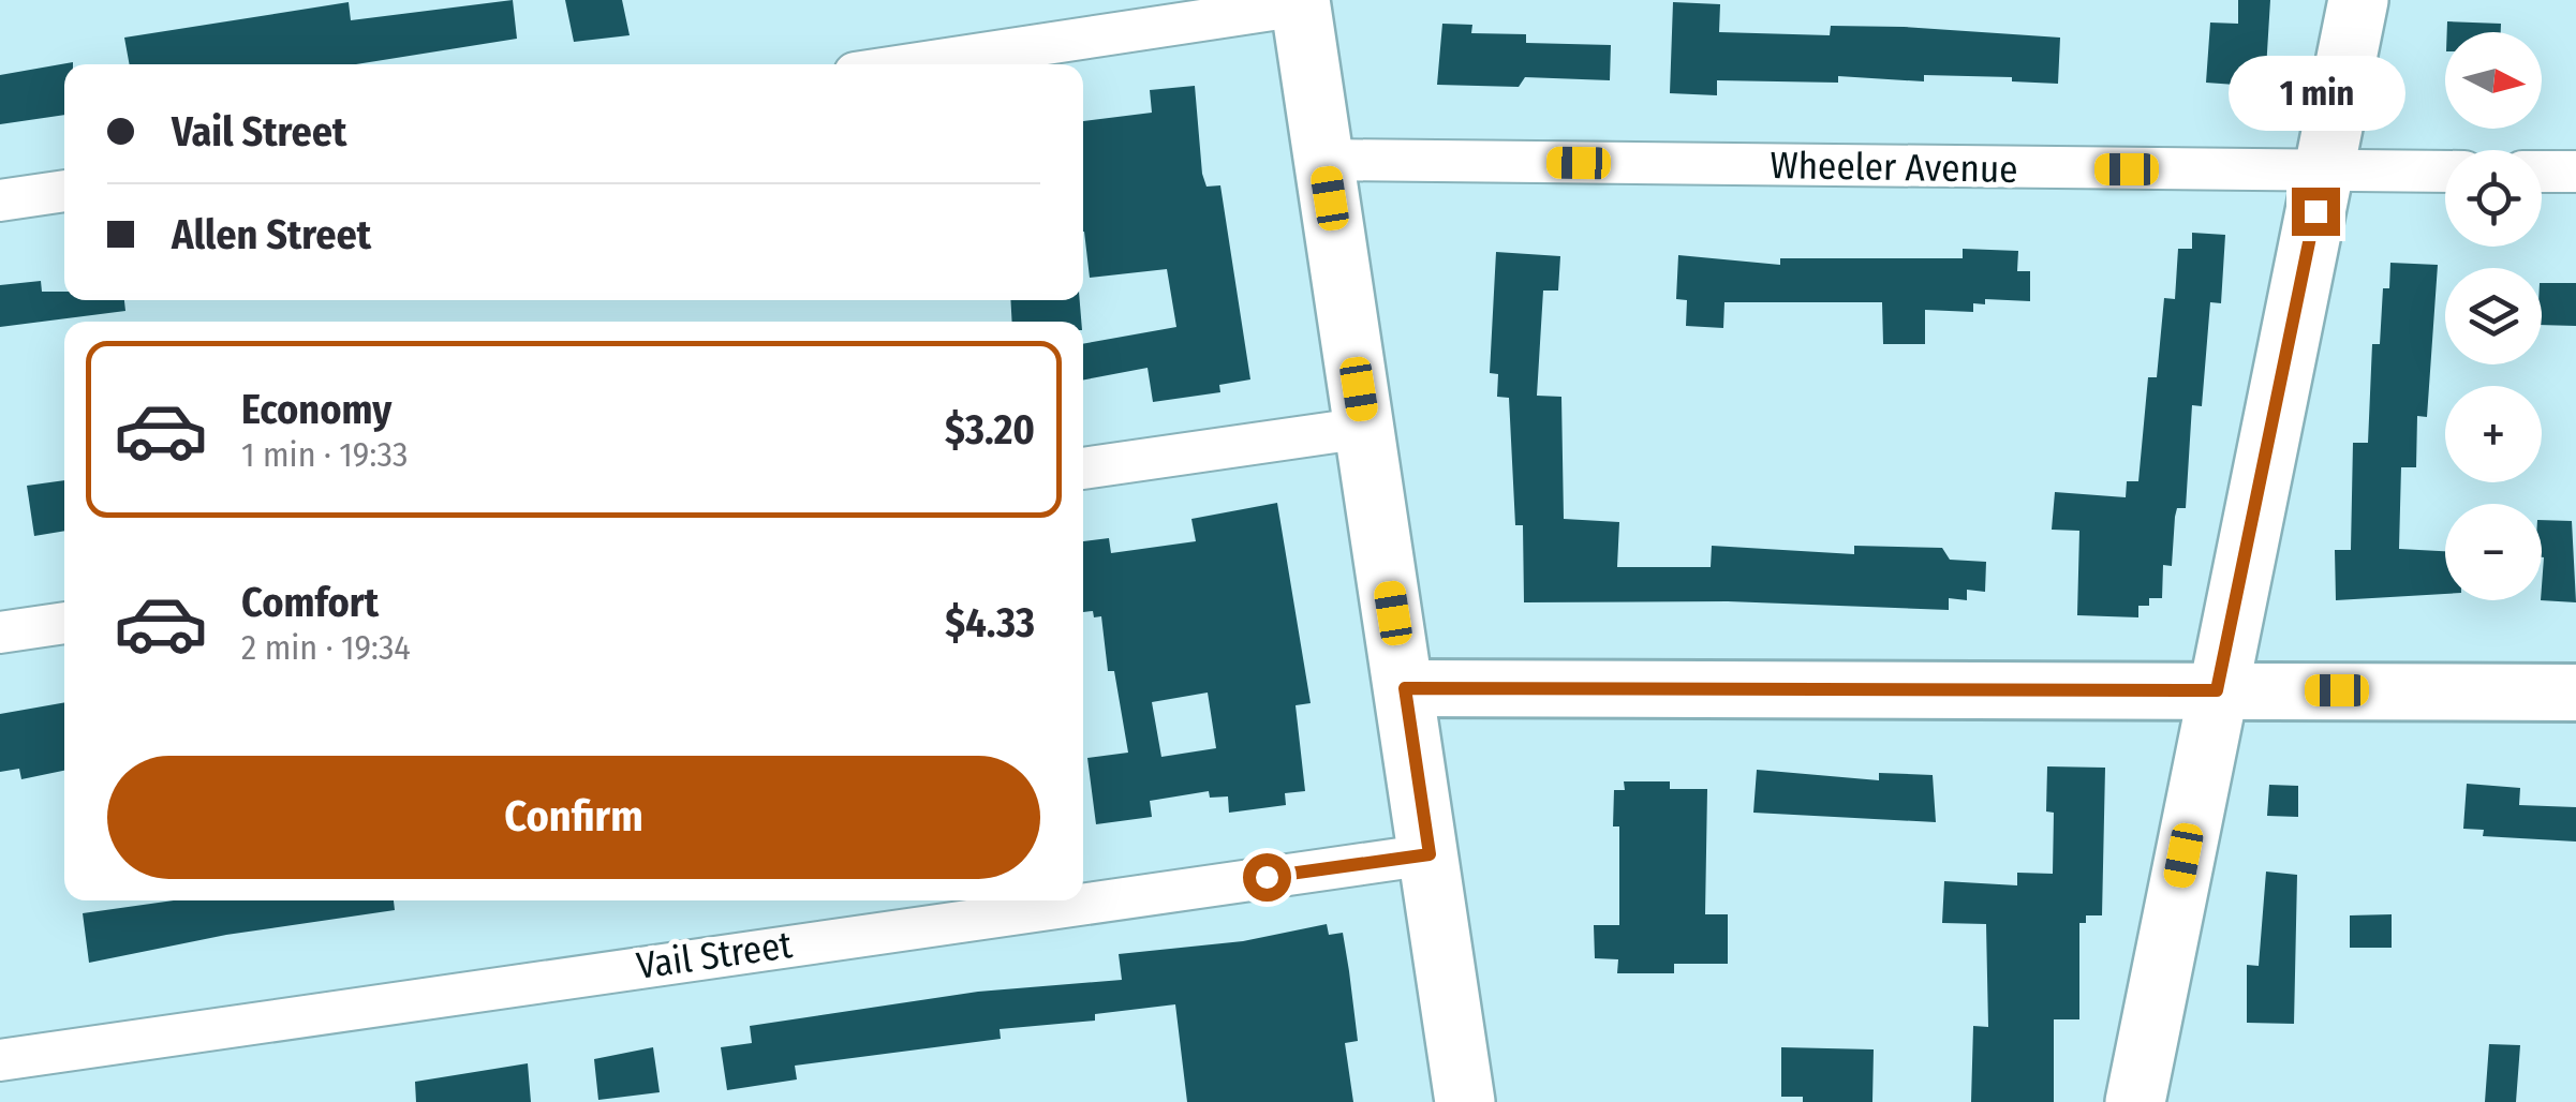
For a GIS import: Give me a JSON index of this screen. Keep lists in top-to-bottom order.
{
  "streets": {
    "street": ["Wheeler Avenue", "Vail Street"]
  },
  "north": "right",
  "page": {
    "map_buttons": ["+", "−"],
    "bubble": "1 min",
    "banner": ["Vail Street", "Allen Street"],
    "list": [
      {
        "name": "Economy",
        "note": "1 min · 19:33",
        "value": "$3.20"
      },
      {
        "name": "Comfort",
        "note": "2 min · 19:34",
        "value": "$4.33"
      }
    ],
    "buttons": "Confirm"
  }
}
